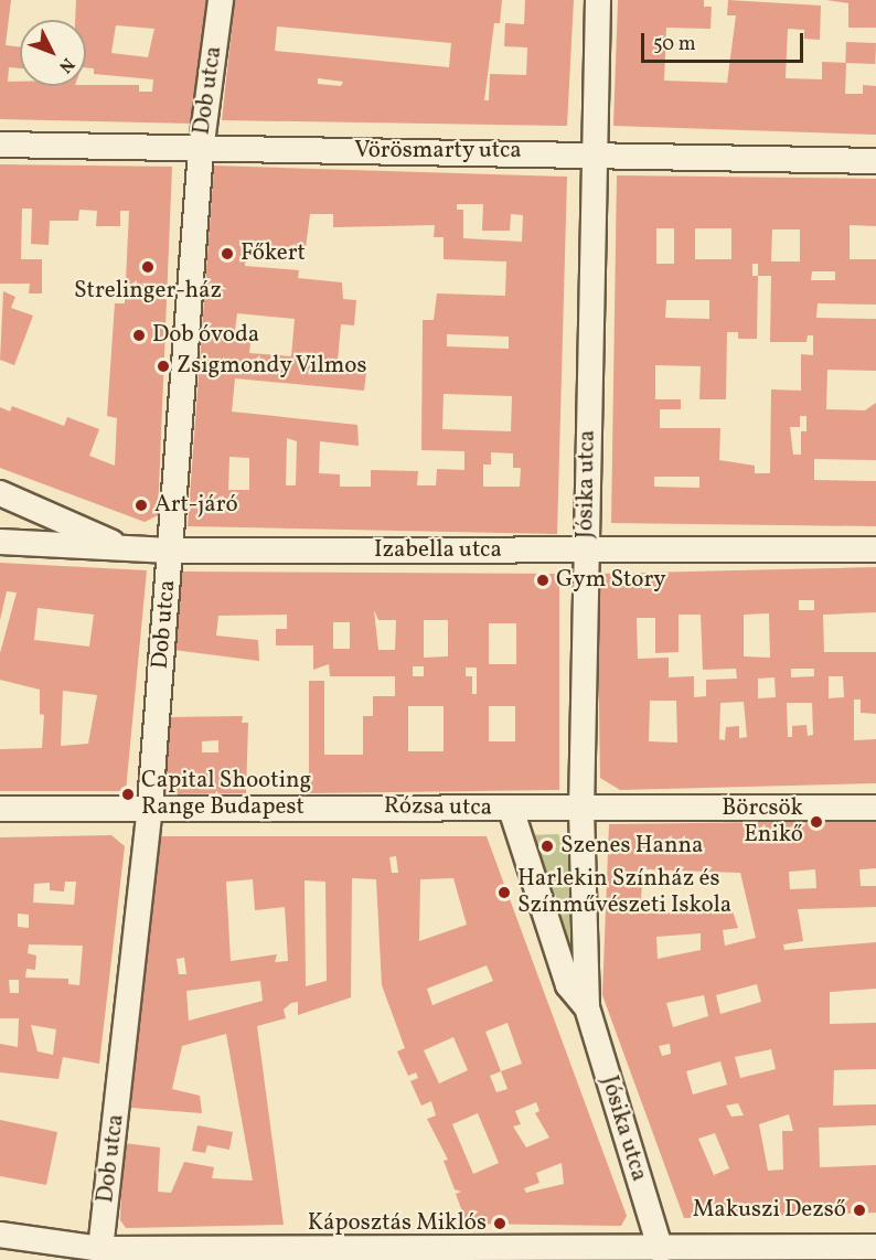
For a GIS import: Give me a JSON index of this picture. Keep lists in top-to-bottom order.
{
  "streets": {
    "street": [
      "Dob utca",
      "Vörösmarty utca",
      "Jósika utca",
      "Izabella utca",
      "Rózsa utca"
    ]
  },
  "crossings": [
    ["Dob utca", "Vörösmarty utca"],
    ["Dob utca", "Izabella utca"],
    ["Dob utca", "Rózsa utca"],
    ["Vörösmarty utca", "Jósika utca"],
    ["Jósika utca", "Izabella utca"],
    ["Jósika utca", "Rózsa utca"]
  ],
  "places": [
    "Főkert",
    "Strelinger-ház",
    "Dob óvoda",
    "Zsigmondy Vilmos",
    "Art-járó",
    "Gym Story",
    "Capital Shooting Range Budapest",
    "Börcsök Enikő",
    "Szenes Hanna",
    "Harlekin Színház és Színművészeti Iskola",
    "Makuszi Dezső",
    "Káposztás Miklós"
  ],
  "scale_bar": "50 m",
  "north": "bottom right"
}
